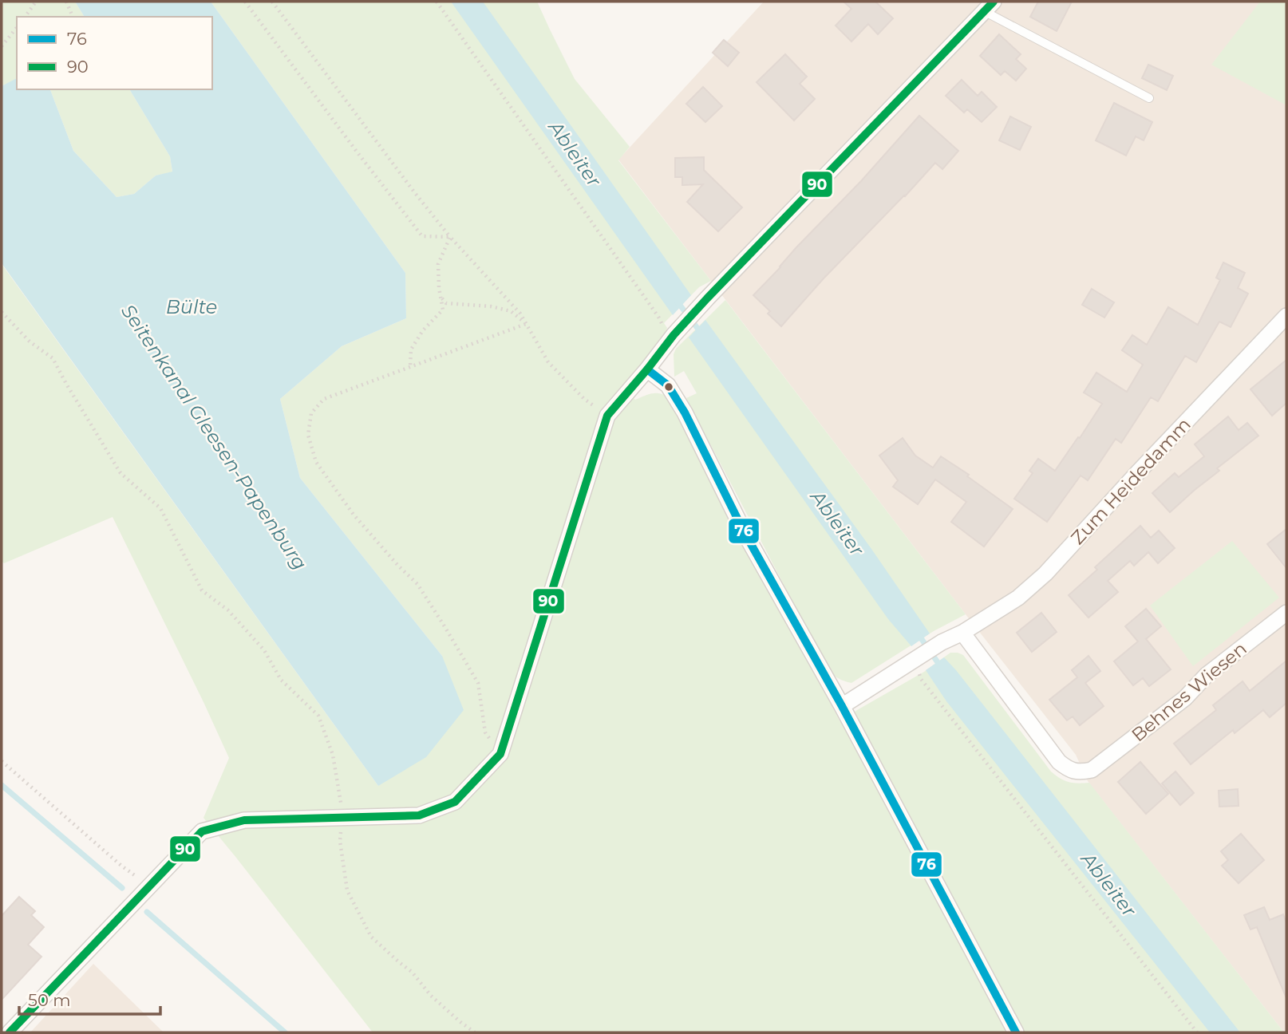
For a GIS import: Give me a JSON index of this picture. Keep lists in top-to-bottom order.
{
  "streets": {
    "street": ["Zum Heidedamm", "Behnes Wiesen"]
  },
  "crossings": [
    ["Zum Heidedamm", "Behnes Wiesen"]
  ],
  "water": ["Ableiter", "Bülte", "Seitenkanal Gleesen-Papenburg"],
  "lines": ["transit line 90", "transit line 76"],
  "legend": ["76", "90"],
  "scale_bar": "50 m"
}
